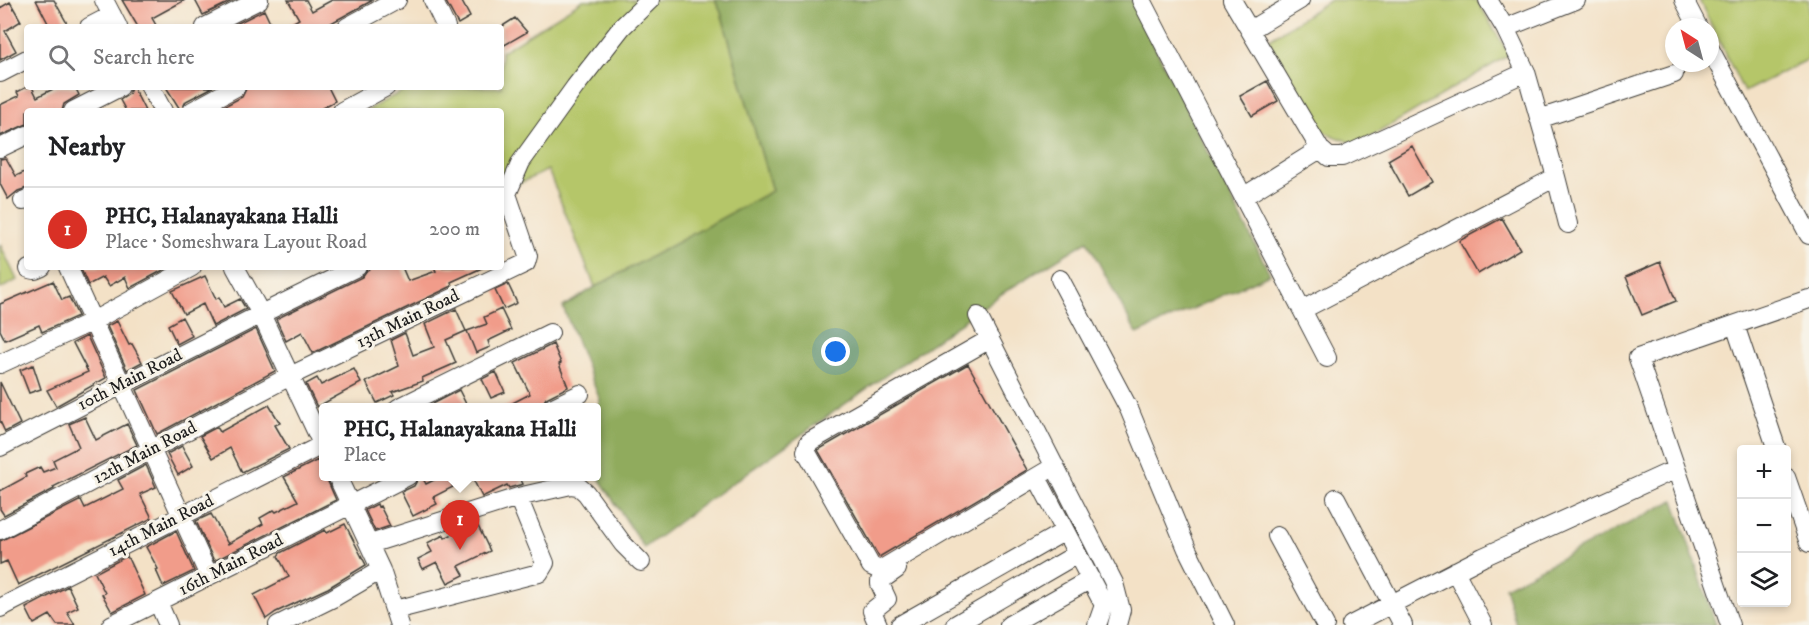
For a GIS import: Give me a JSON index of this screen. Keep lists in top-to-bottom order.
{
  "streets": {
    "street": [
      "13th Main Road",
      "10th Main Road",
      "12th Main Road",
      "14th Main Road",
      "16th Main Road"
    ]
  },
  "crossings": [
    ["13th Main Road", "12th Main Road"]
  ],
  "north": "top left",
  "page": {
    "search": "Search here",
    "heading": "Nearby",
    "list": [
      {
        "mark": "1",
        "name": "PHC, Halanayakana Halli",
        "note": "Place · Someshwara Layout Road",
        "value": "200 m"
      }
    ],
    "popup": ["PHC, Halanayakana Halli", "Place"],
    "map_buttons": ["+", "−"],
    "pins": "1"
  }
}
